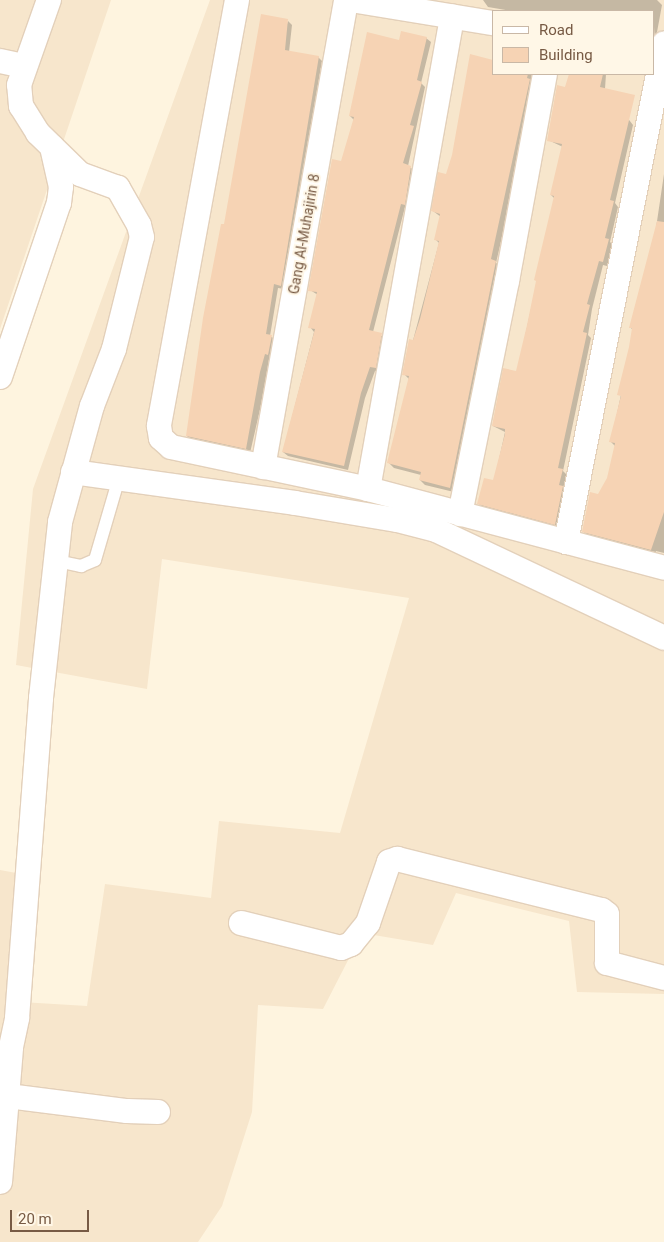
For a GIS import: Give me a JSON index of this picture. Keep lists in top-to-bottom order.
{
  "streets": {
    "street": ["Gang Al-Muhajirin 8"]
  },
  "legend": ["Road", "Building"],
  "scale_bar": "20 m"
}
